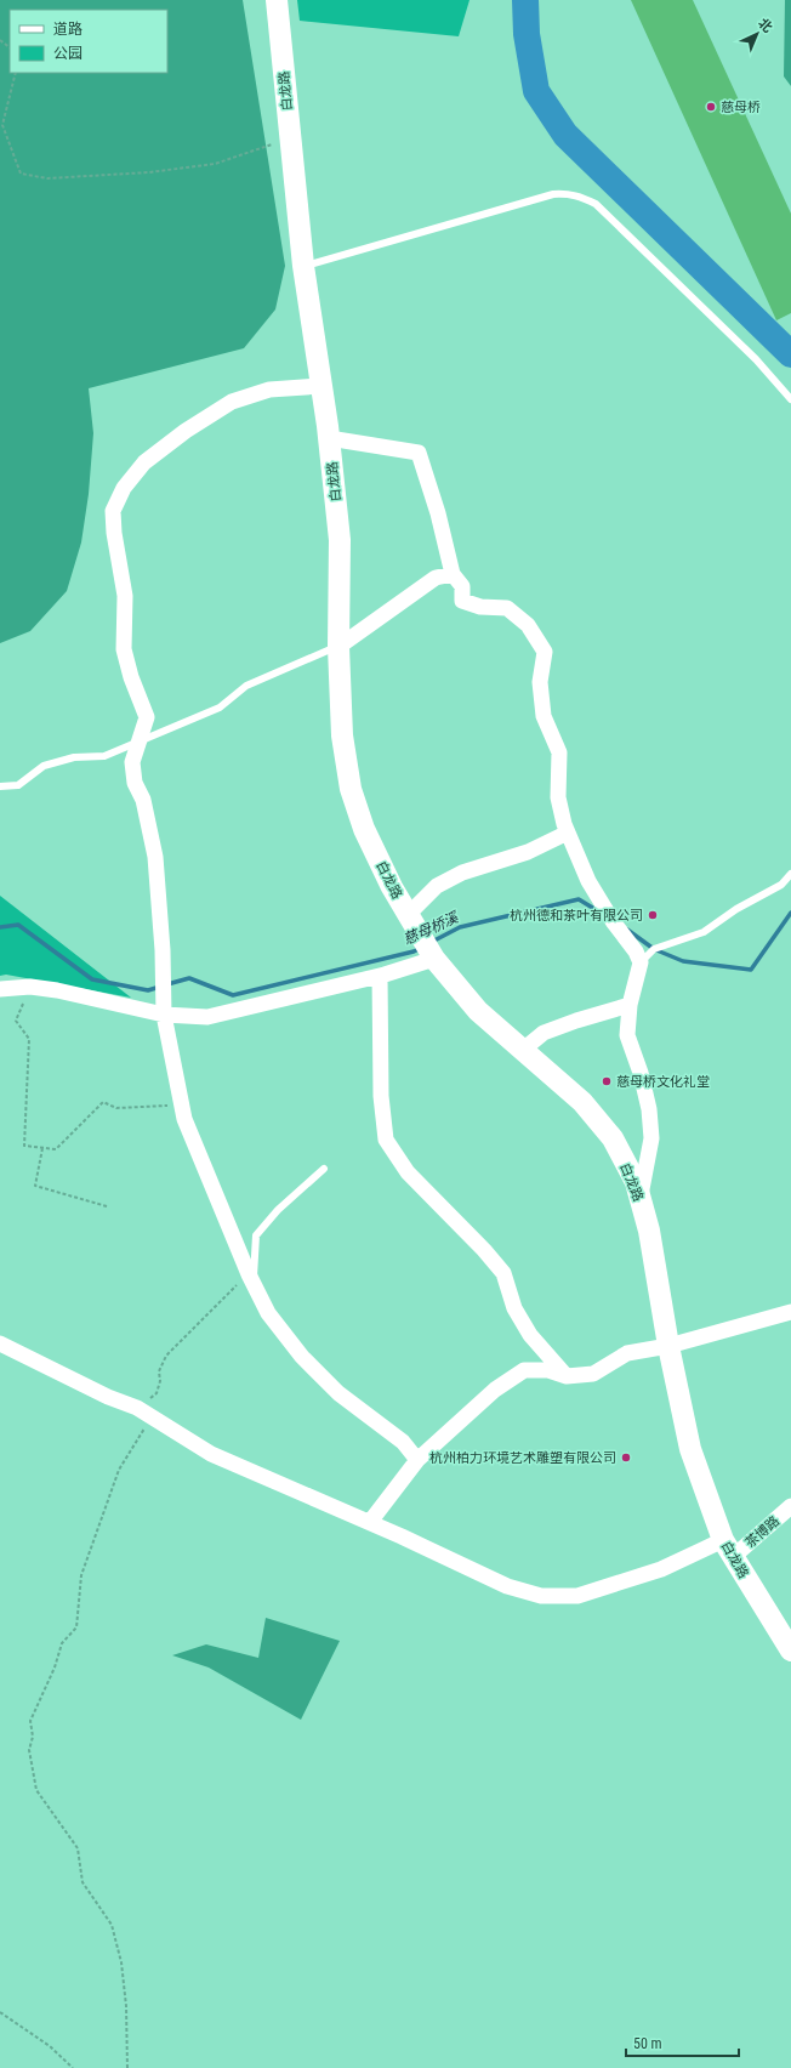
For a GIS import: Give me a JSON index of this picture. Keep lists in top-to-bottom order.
{
  "streets": {
    "street": ["白龙路", "茶博路"]
  },
  "crossings": [
    ["白龙路", "茶博路"]
  ],
  "water": ["慈母桥溪"],
  "places": [
    "慈母桥",
    "杭州德和茶叶有限公司",
    "慈母桥文化礼堂",
    "杭州柏力环境艺术雕塑有限公司"
  ],
  "legend": ["道路", "公园"],
  "scale_bar": "50 m",
  "north": "top right"
}
